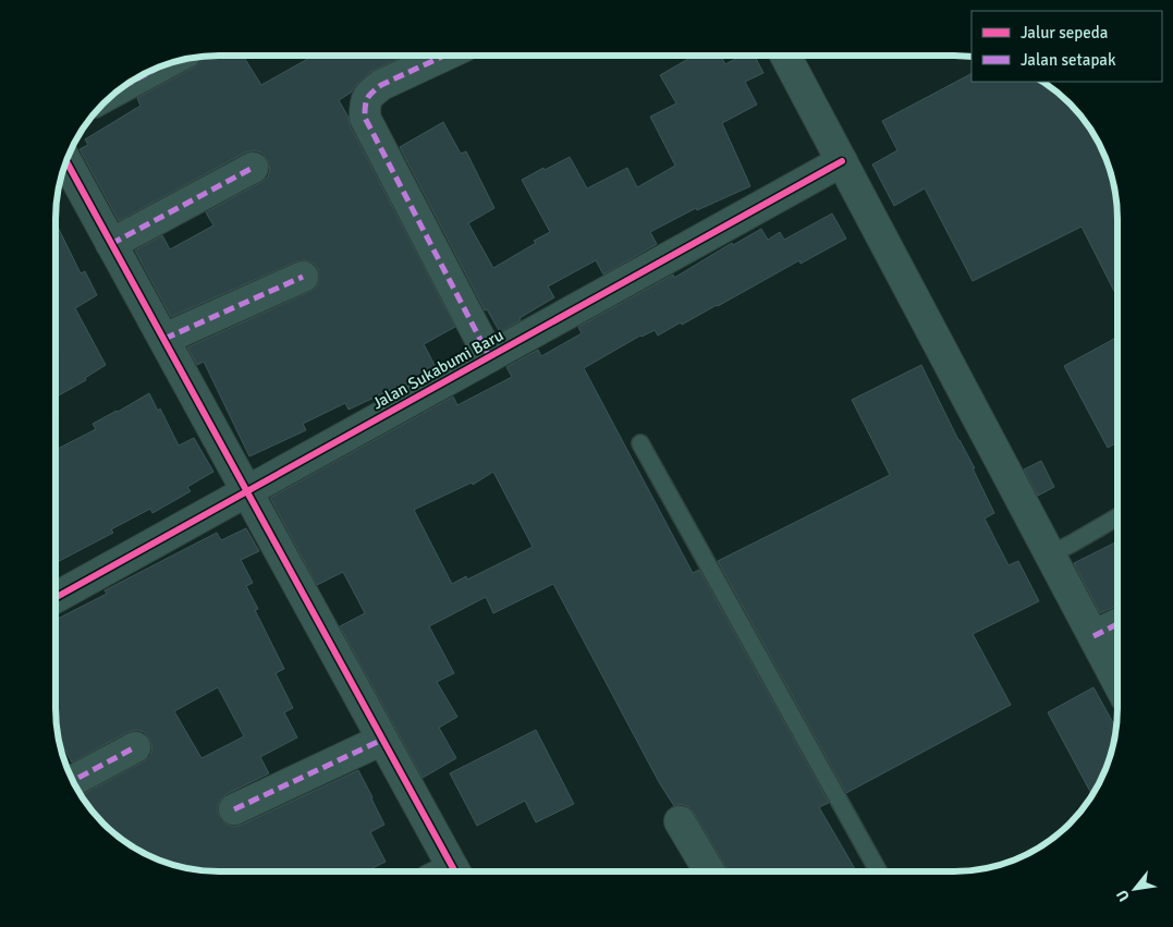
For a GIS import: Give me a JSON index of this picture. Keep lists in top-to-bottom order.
{
  "streets": {
    "street": ["Jalan Sukabumi Baru"]
  },
  "legend": ["Jalur sepeda", "Jalan setapak"],
  "north": "bottom left"
}
